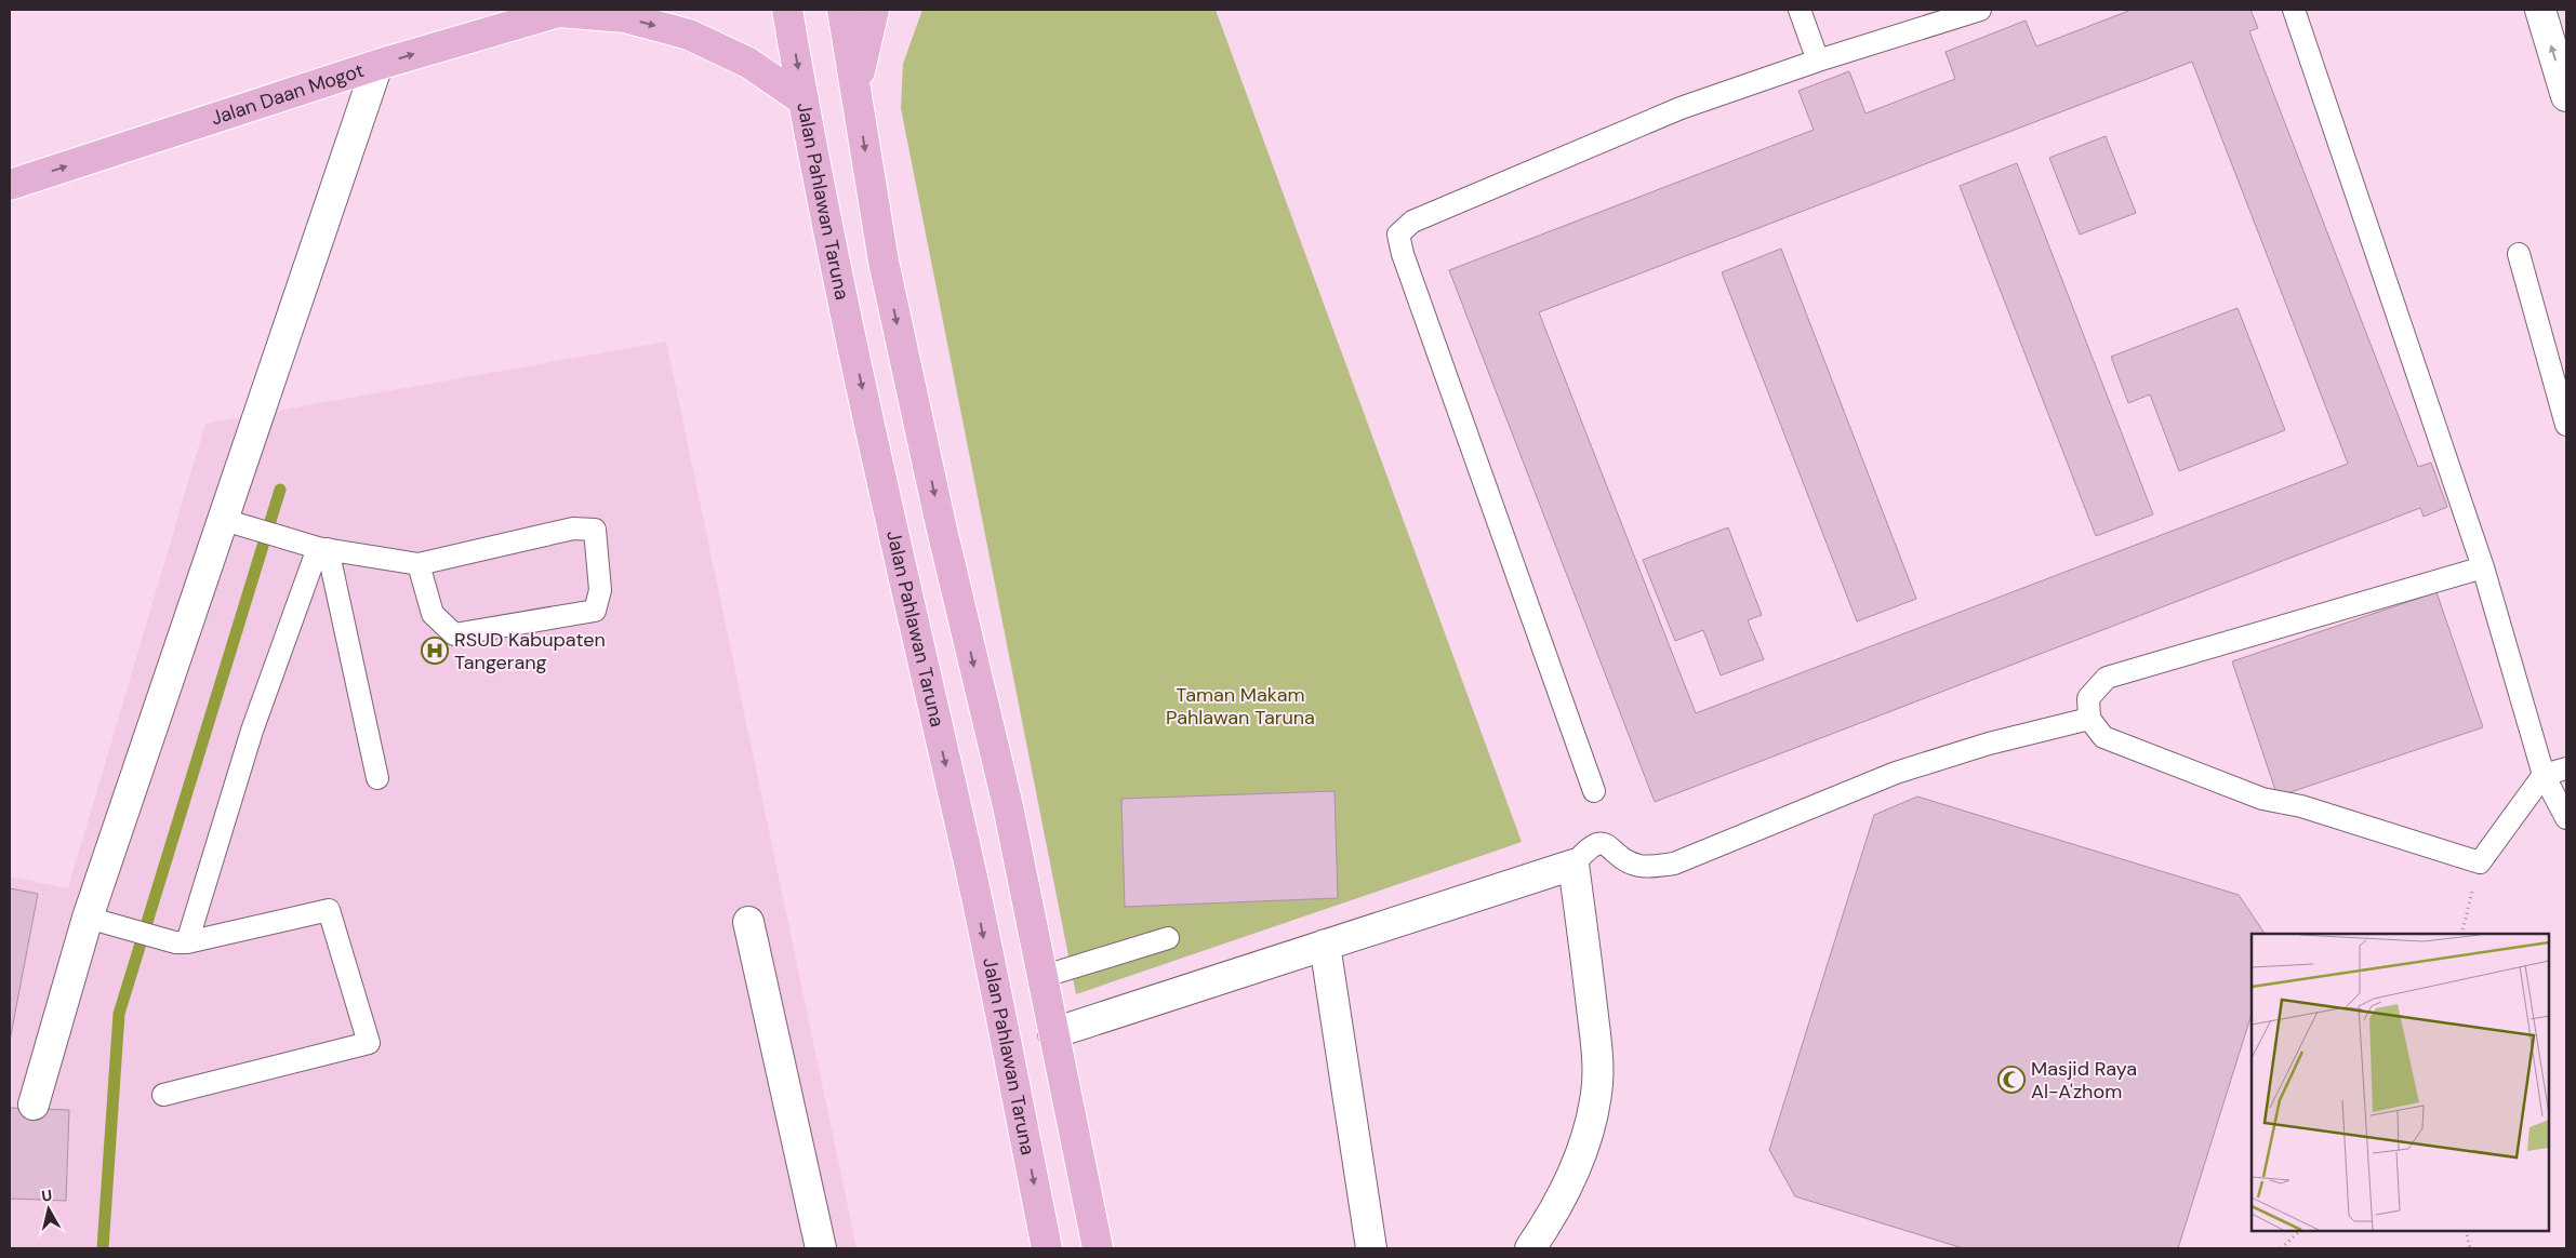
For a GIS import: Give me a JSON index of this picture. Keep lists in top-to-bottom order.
{
  "streets": {
    "highway": ["Jalan Daan Mogot", "Jalan Pahlawan Taruna"]
  },
  "one_way": ["Jalan Daan Mogot"],
  "parks": ["Taman Makam Pahlawan Taruna"],
  "places": {
    "hospital": ["RSUD Kabupaten Tangerang"],
    "mosque": ["Masjid Raya Al-A'zhom"]
  },
  "north": "top"
}
